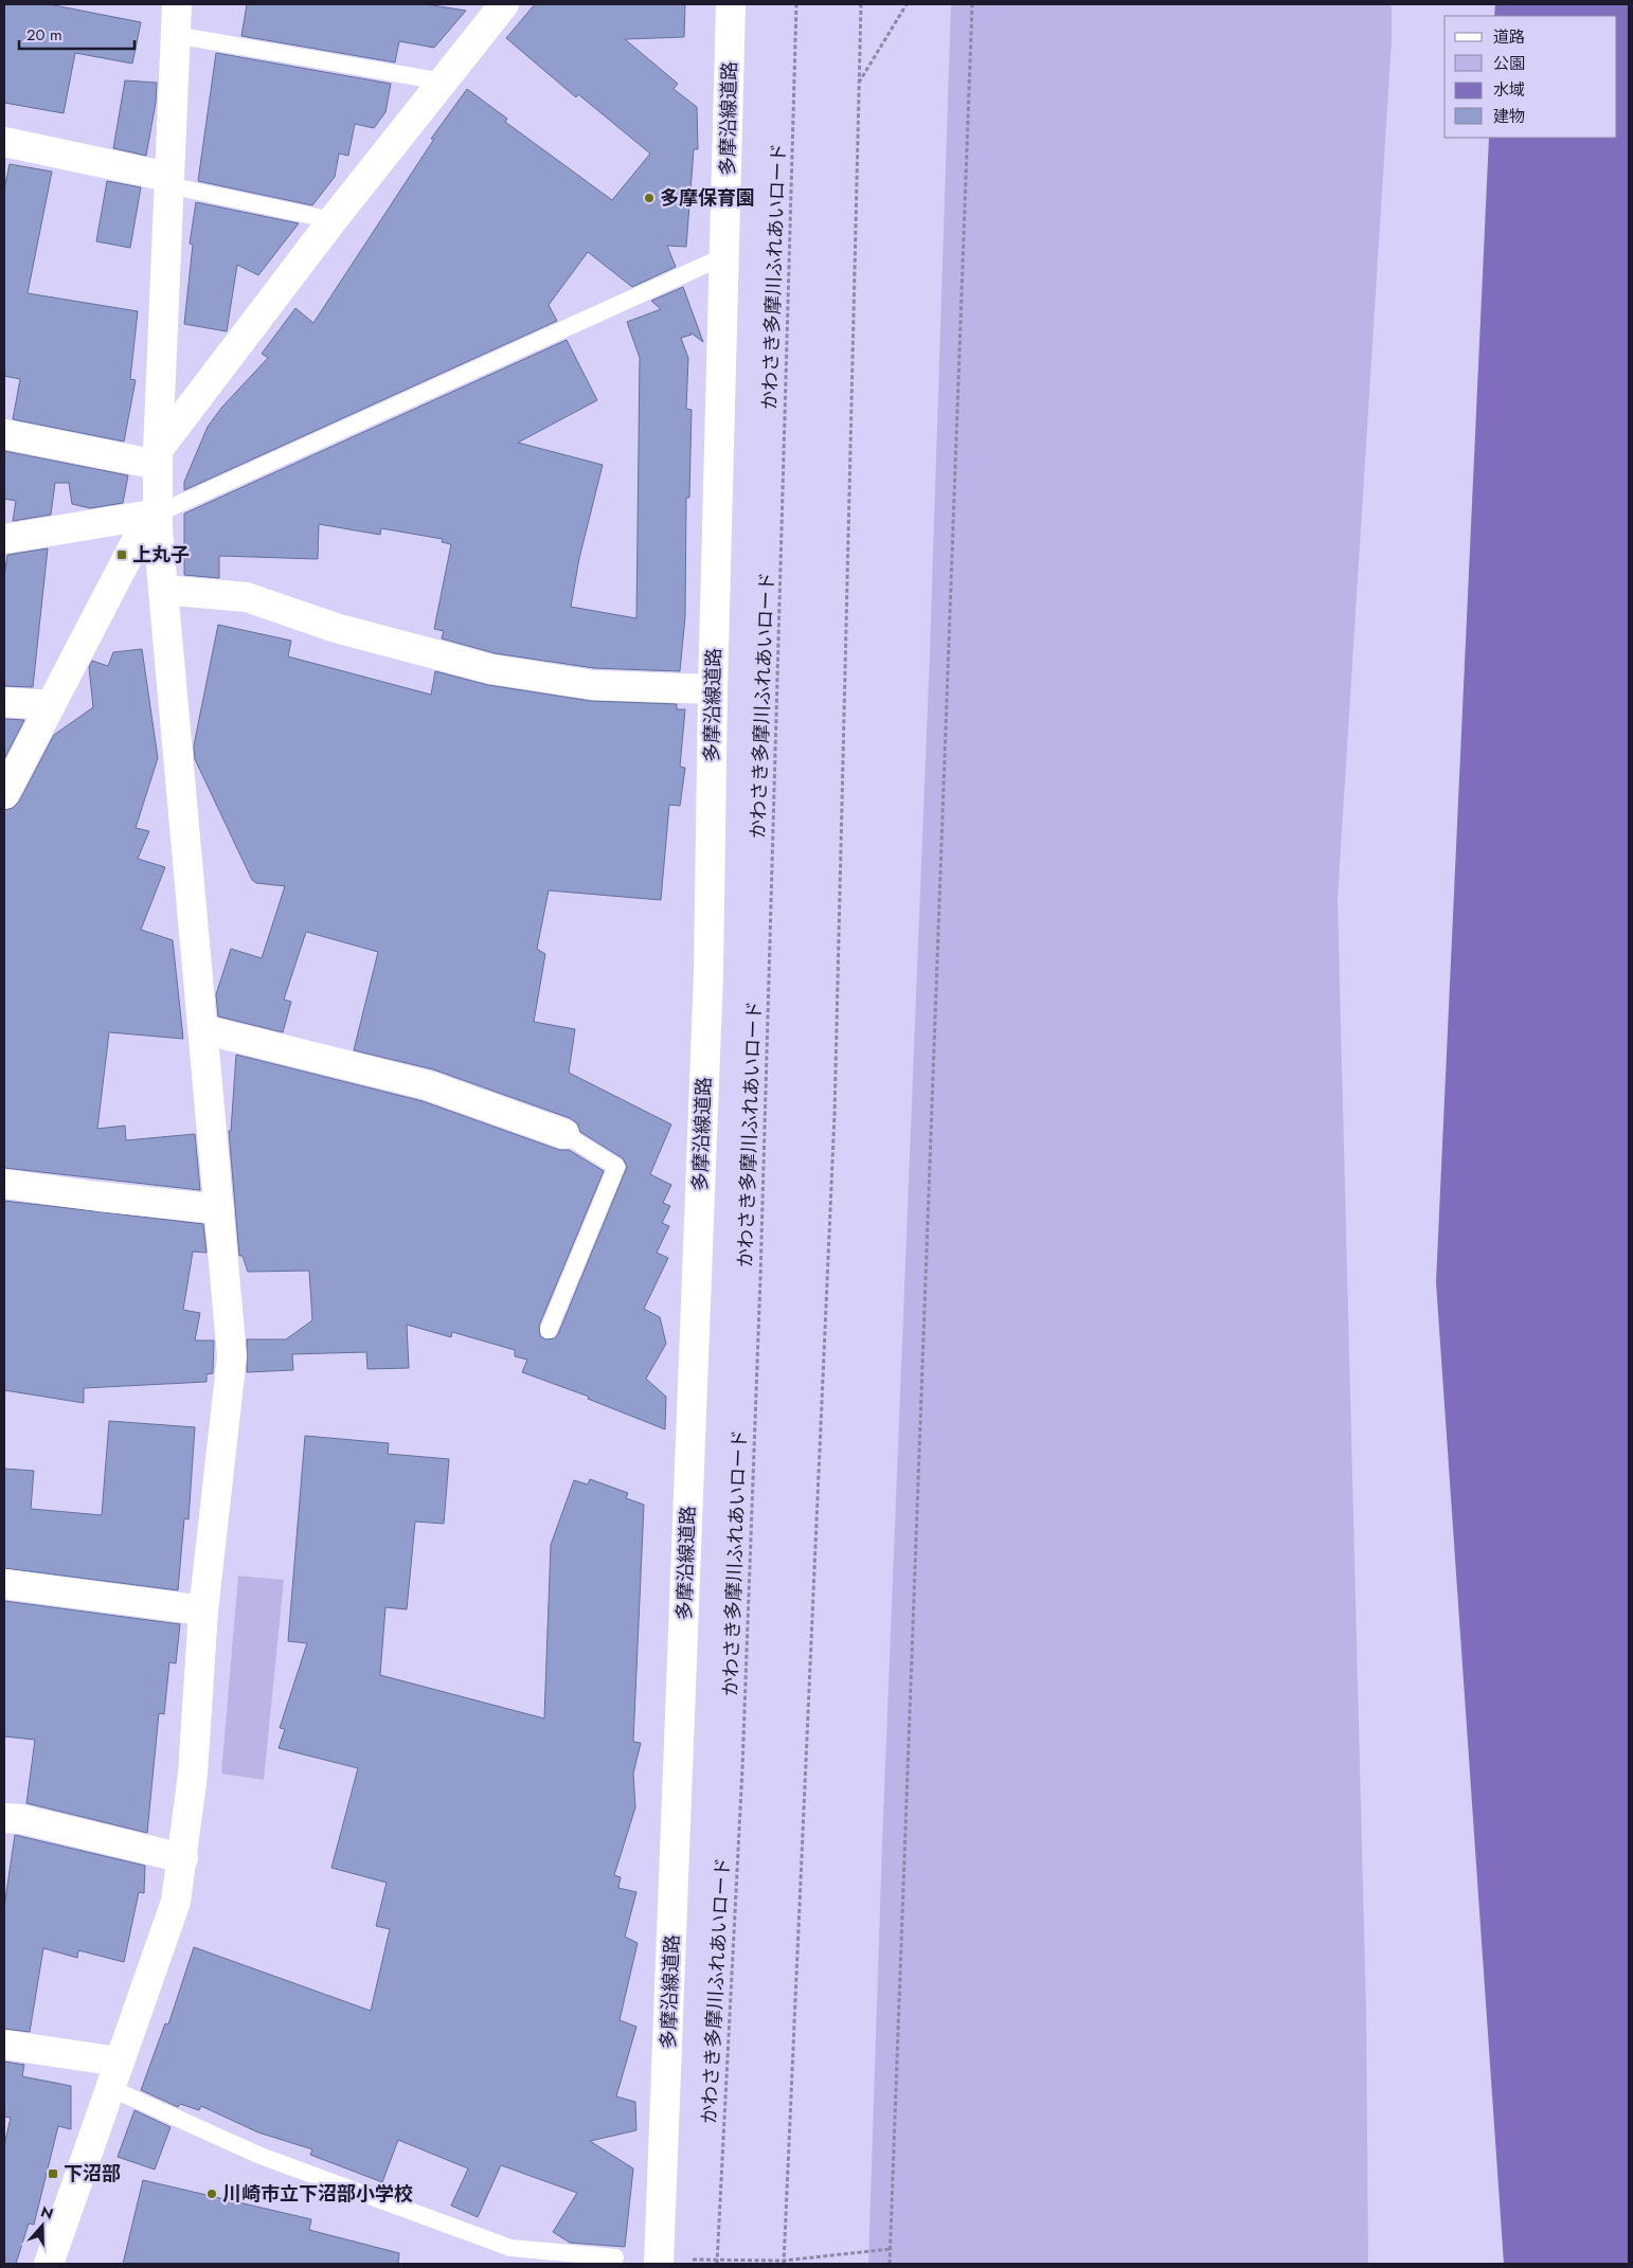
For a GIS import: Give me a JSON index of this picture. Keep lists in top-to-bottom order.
{
  "streets": {
    "street": ["多摩沿線道路"],
    "path": ["かわさき多摩川ふれあいロード"]
  },
  "places": {
    "other": ["多摩保育園", "川崎市立下沼部小学校"],
    "transit": ["上丸子", "下沼部"]
  },
  "legend": [
    "道路",
    "公園",
    "水域",
    "建物"
  ],
  "scale_bar": "20 m",
  "north": "top"
}
